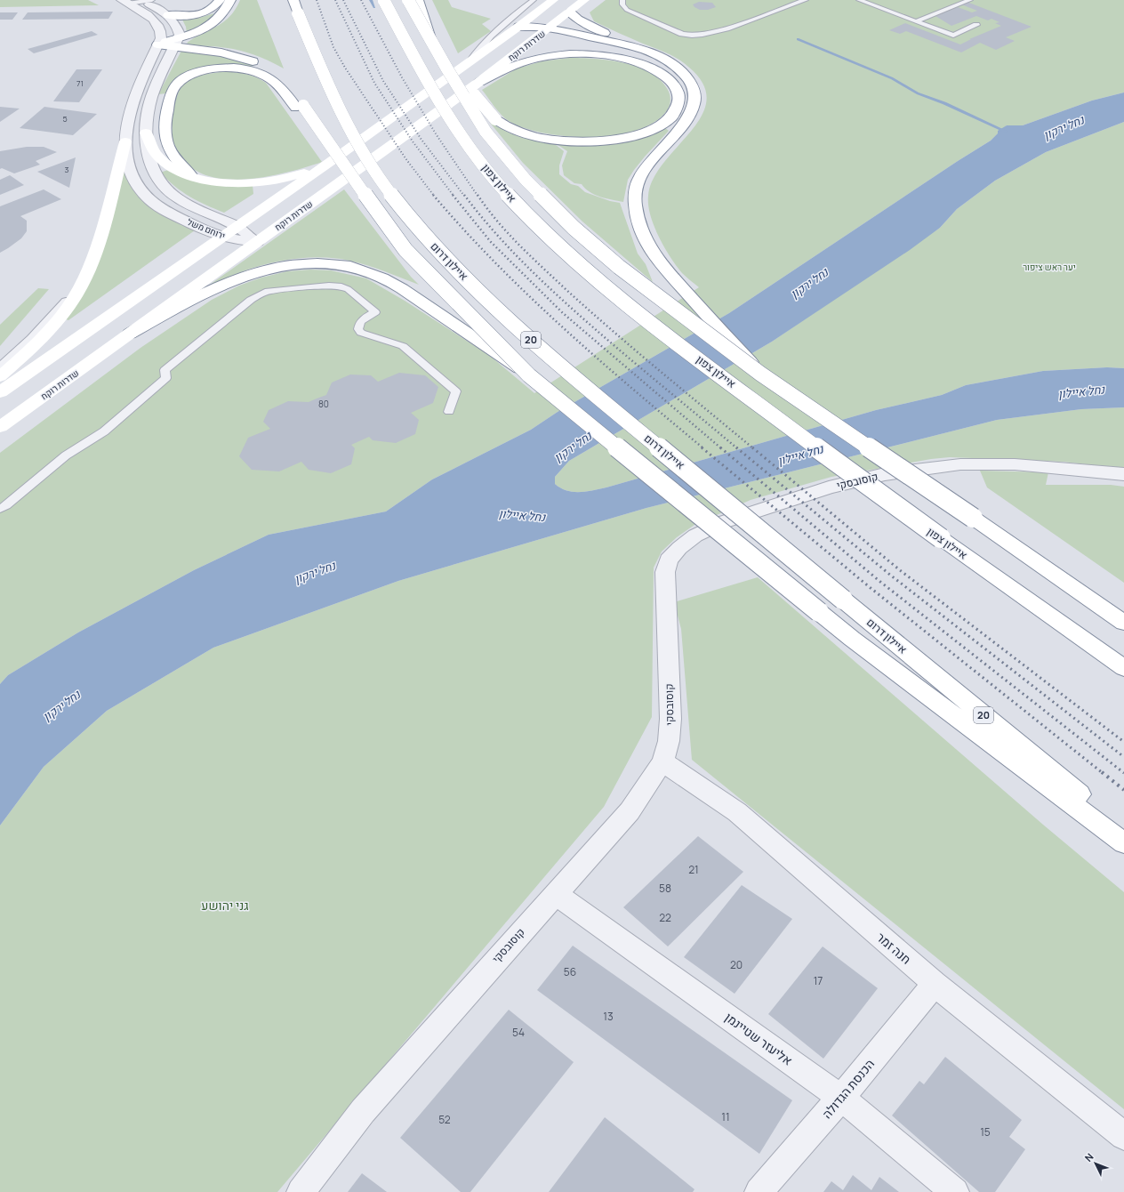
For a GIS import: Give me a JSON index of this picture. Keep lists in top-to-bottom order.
{
  "streets": {
    "main road": [
      "שדרות רוקח",
      "איילון צפון",
      "איילון דרום",
      "20"
    ],
    "street": [
      "ירוחם משל",
      "קוסובסקי",
      "חנה זמר",
      "אליעזר שטיינמן",
      "הכנסת הגדולה"
    ]
  },
  "crossings": [
    ["שדרות רוקח", "ירוחם משל"],
    ["קוסובסקי", "חנה זמר"],
    ["קוסובסקי", "אליעזר שטיינמן"],
    ["חנה זמר", "הכנסת הגדולה"],
    ["אליעזר שטיינמן", "הכנסת הגדולה"]
  ],
  "water": ["נחל ירקון", "נחל איילון"],
  "parks": ["יער ראש ציפור", "גני יהושע"],
  "house_numbers": [
    "71",
    "5",
    "3",
    "80",
    "21",
    "58",
    "22",
    "20",
    "56",
    "17",
    "13",
    "54",
    "11",
    "52",
    "15"
  ],
  "north": "top left"
}
